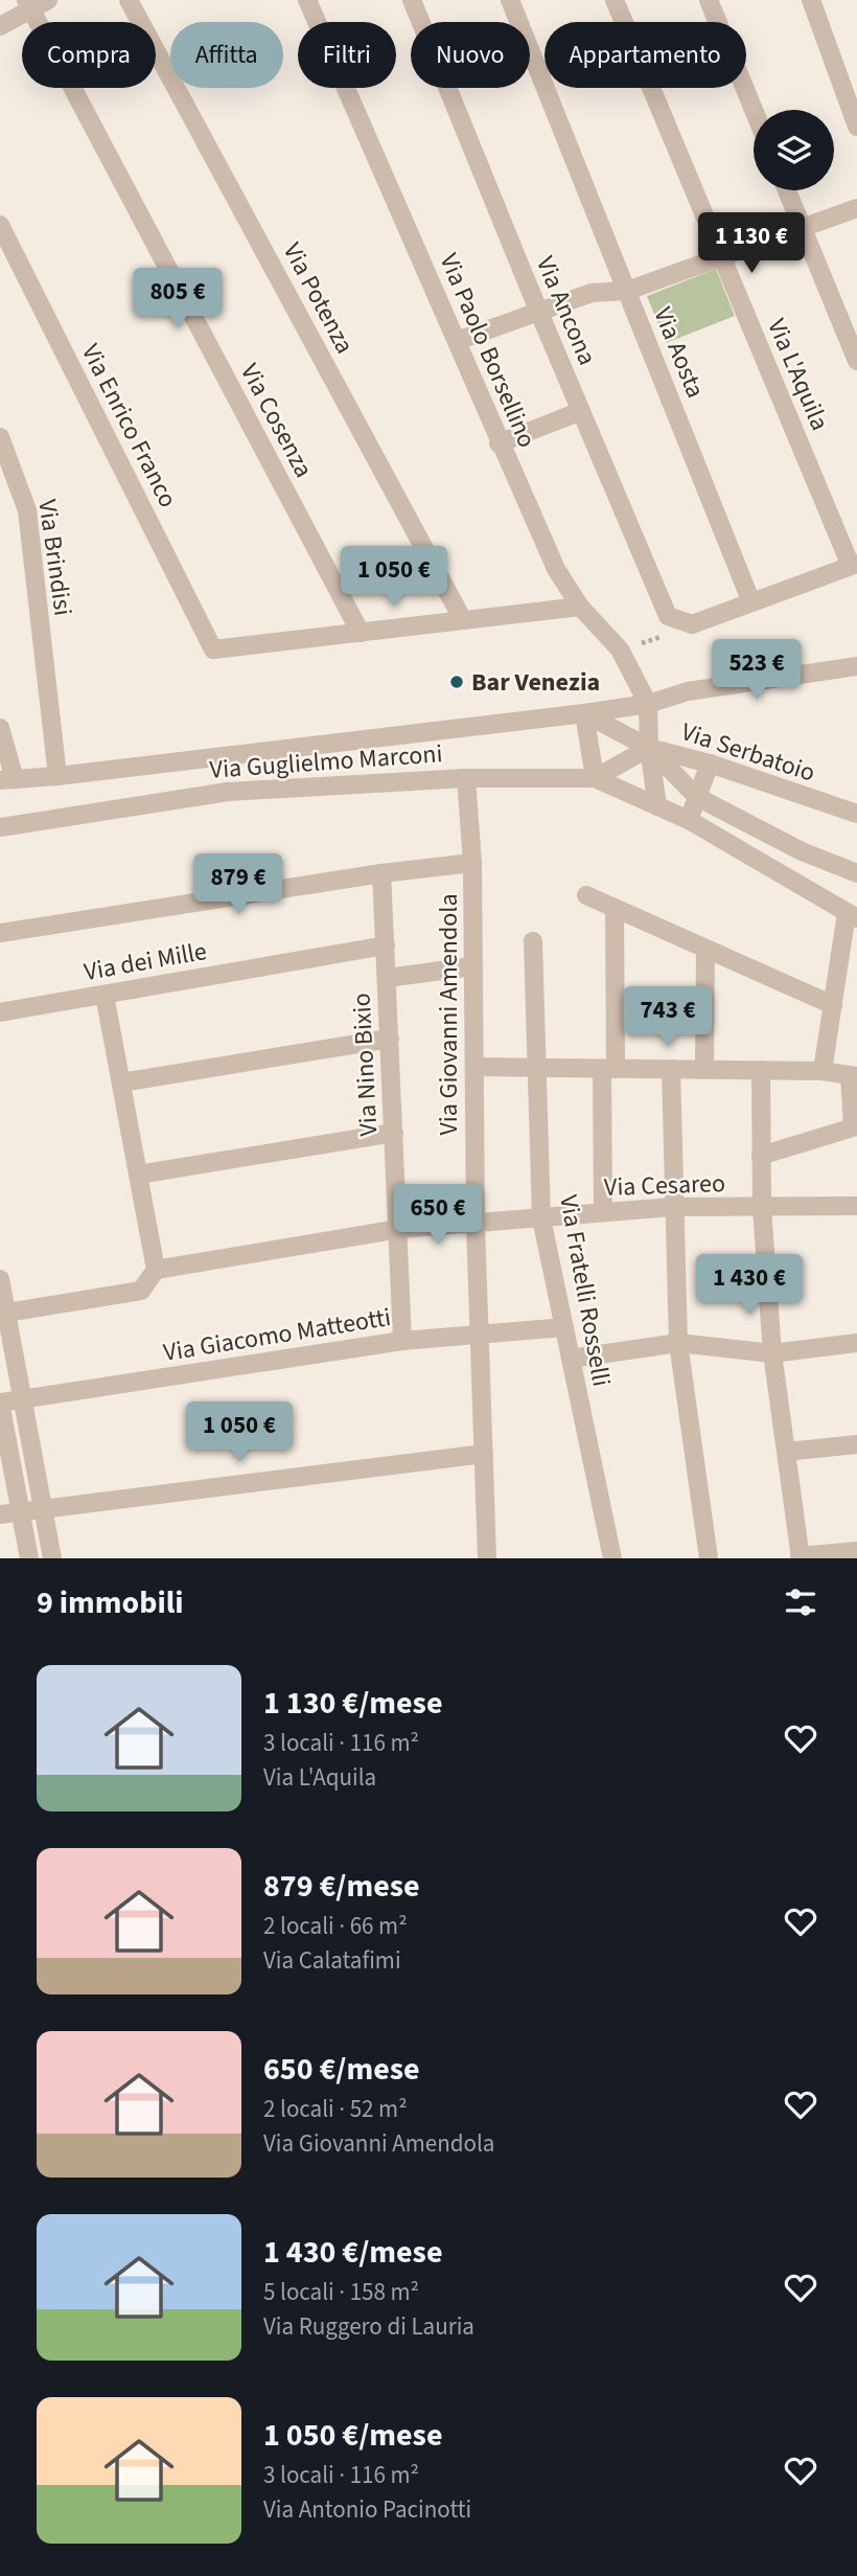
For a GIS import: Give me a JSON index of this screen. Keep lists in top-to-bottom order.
{
  "streets": {
    "street": [
      "Via Potenza",
      "Via Ancona",
      "Via Paolo Borsellino",
      "Via Aosta",
      "Via L'Aquila",
      "Via Cosenza",
      "Via Enrico Franco",
      "Via Brindisi",
      "Via Serbatoio",
      "Via Guglielmo Marconi",
      "Via dei Mille",
      "Via Giovanni Amendola",
      "Via Nino Bixio",
      "Via Cesareo",
      "Via Fratelli Rosselli",
      "Via Giacomo Matteotti"
    ]
  },
  "crossings": [
    ["Via Ancona", "Via Aosta"],
    ["Via Paolo Borsellino", "Via Guglielmo Marconi"],
    ["Via Cosenza", "Via Enrico Franco"],
    ["Via Brindisi", "Via Guglielmo Marconi"],
    ["Via Serbatoio", "Via Guglielmo Marconi"],
    ["Via Guglielmo Marconi", "Via Giovanni Amendola"],
    ["Via dei Mille", "Via Nino Bixio"],
    ["Via Giovanni Amendola", "Via Cesareo"],
    ["Via Giovanni Amendola", "Via Giacomo Matteotti"],
    ["Via Nino Bixio", "Via Cesareo"],
    ["Via Nino Bixio", "Via Giacomo Matteotti"],
    ["Via Cesareo", "Via Fratelli Rosselli"],
    ["Via Fratelli Rosselli", "Via Giacomo Matteotti"]
  ],
  "places": ["Bar Venezia"],
  "page": {
    "chip": [
      "Compra",
      "Affitta",
      "Filtri",
      "Nuovo",
      "Appartamento"
    ],
    "price": [
      "1 130 €",
      "805 €",
      "1 050 €",
      "523 €",
      "879 €",
      "743 €",
      "650 €",
      "1 430 €",
      "1 050 €"
    ],
    "heading": "9 immobili",
    "list": [
      {
        "name": "1 130 €/mese",
        "note": "3 locali · 116 m² · Via L'Aquila"
      },
      {
        "name": "879 €/mese",
        "note": "2 locali · 66 m² · Via Calatafimi"
      },
      {
        "name": "650 €/mese",
        "note": "2 locali · 52 m² · Via Giovanni Amendola"
      },
      {
        "name": "1 430 €/mese",
        "note": "5 locali · 158 m² · Via Ruggero di Lauria"
      },
      {
        "name": "1 050 €/mese",
        "note": "3 locali · 116 m² · Via Antonio Pacinotti"
      }
    ]
  }
}
